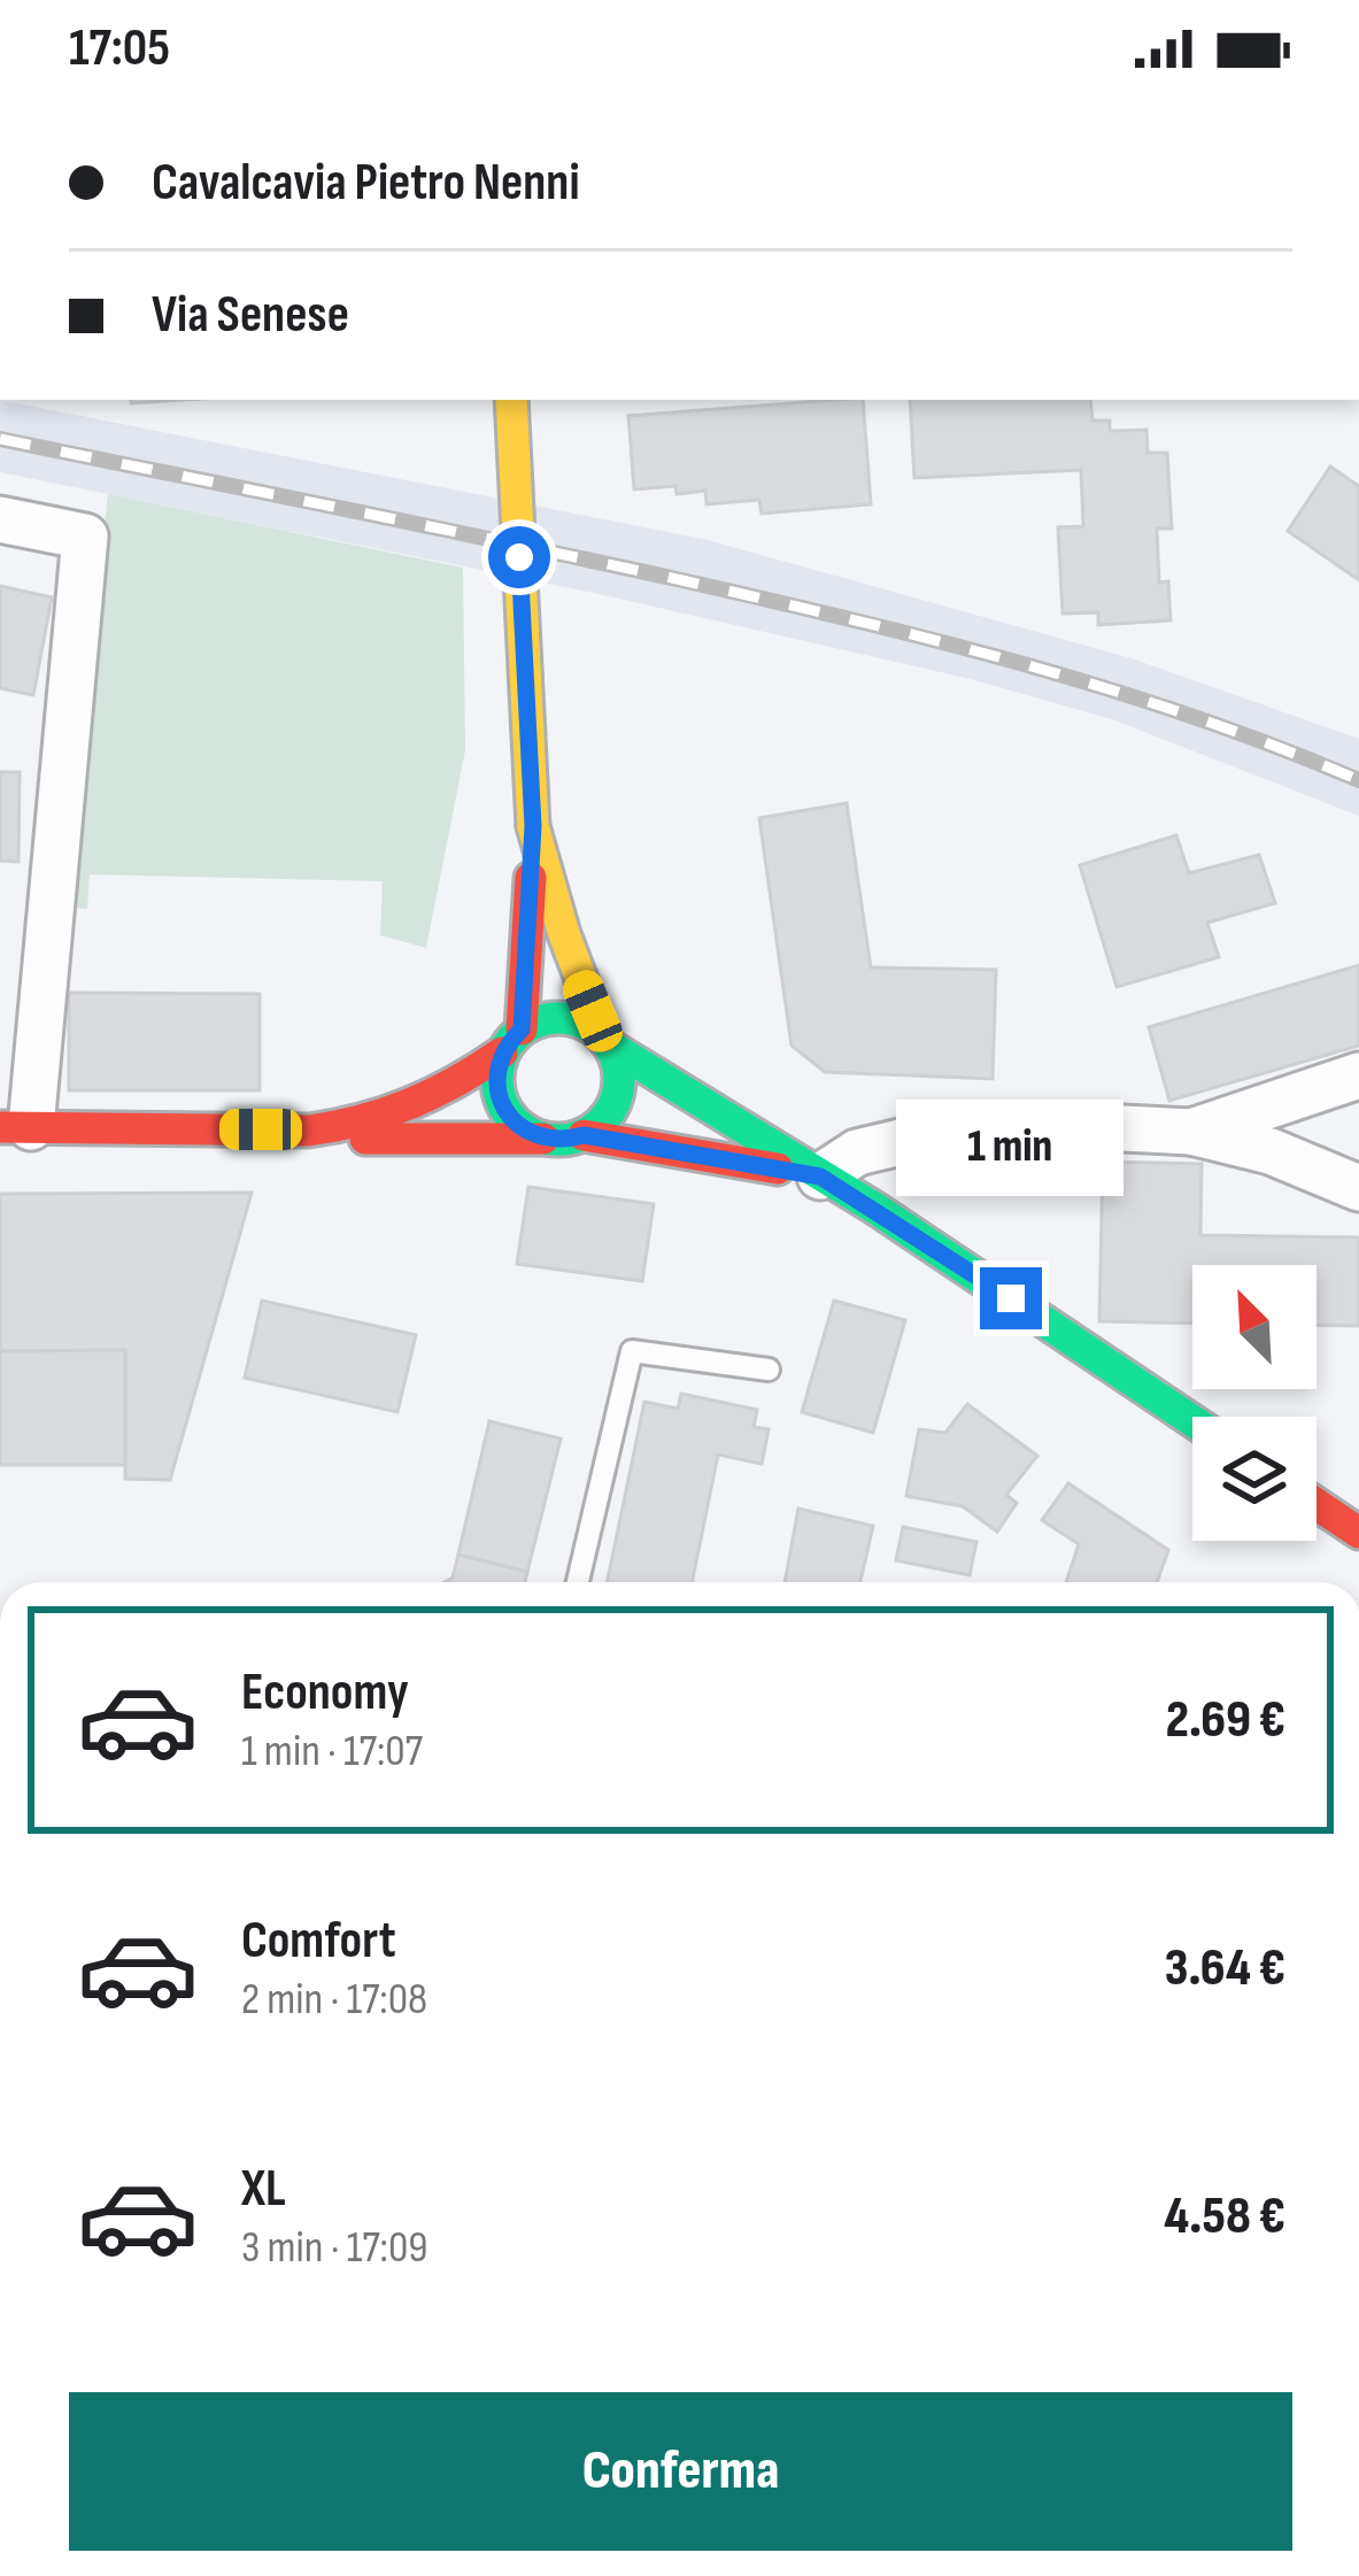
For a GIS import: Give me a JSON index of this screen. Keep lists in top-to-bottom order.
{
  "north": "top left",
  "page": {
    "status": "17:05",
    "banner": ["Cavalcavia Pietro Nenni", "Via Senese"],
    "bubble": "1 min",
    "list": [
      {
        "name": "Economy",
        "note": "1 min · 17:07",
        "value": "2.69 €"
      },
      {
        "name": "Comfort",
        "note": "2 min · 17:08",
        "value": "3.64 €"
      },
      {
        "name": "XL",
        "note": "3 min · 17:09",
        "value": "4.58 €"
      }
    ],
    "buttons": "Conferma"
  }
}
